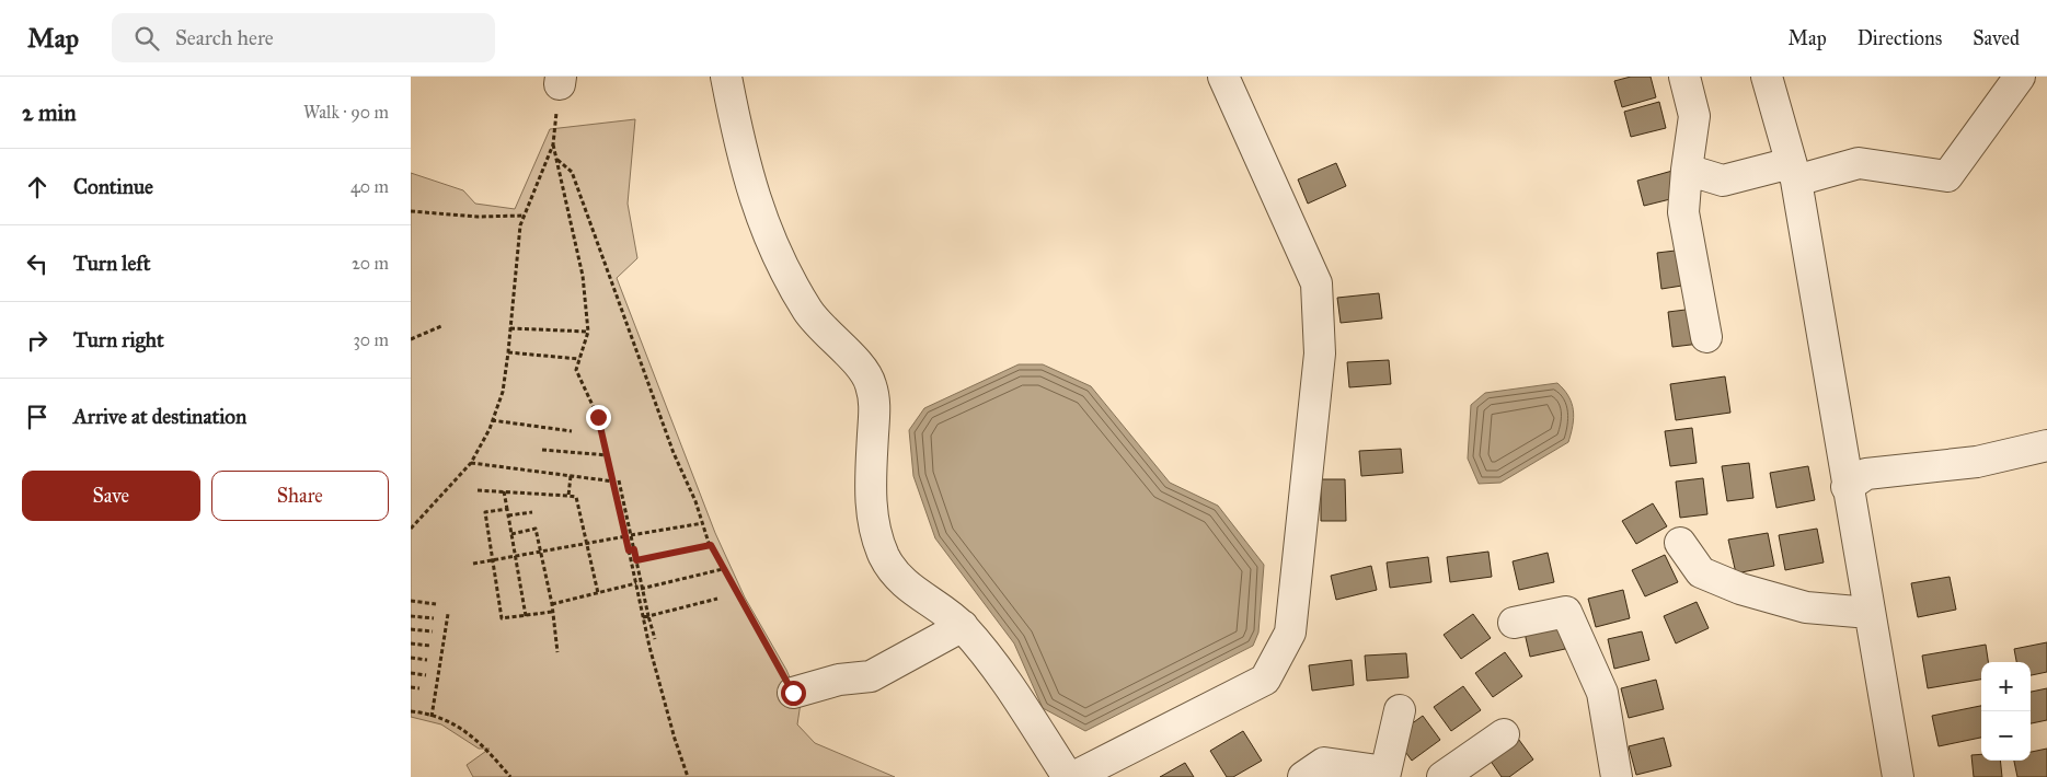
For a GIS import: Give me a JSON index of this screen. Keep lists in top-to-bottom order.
{
  "page": {
    "header": "Map",
    "search": "Search here",
    "nav": ["Map", "Directions", "Saved"],
    "heading": ["2 min", "Walk · 90 m"],
    "list": [
      ["Continue", "40 m"],
      ["Turn left", "20 m"],
      ["Turn right", "30 m"],
      "Arrive at destination"
    ],
    "buttons": ["Save", "Share"],
    "map_buttons": ["+", "−"]
  }
}
